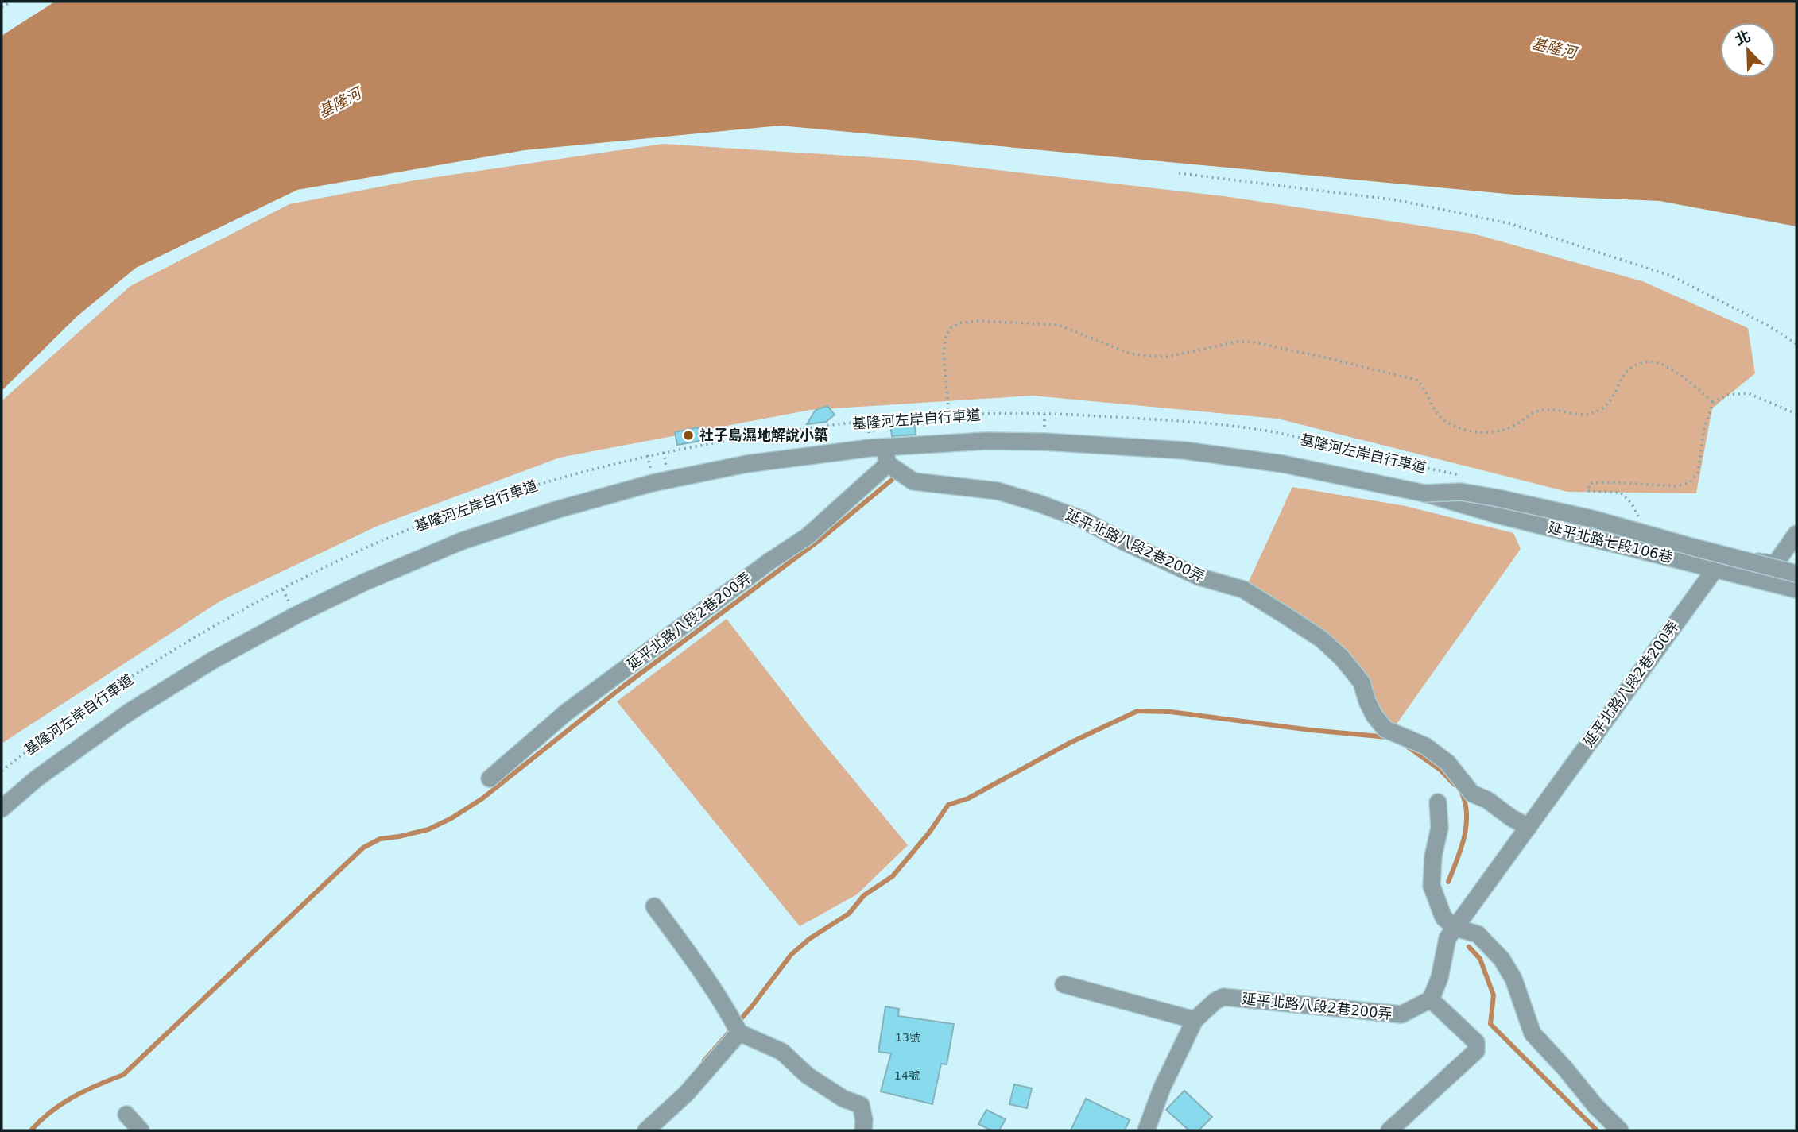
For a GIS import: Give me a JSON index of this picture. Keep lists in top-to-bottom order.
{
  "streets": {
    "street": ["延平北路七段106巷", "延平北路八段2巷200弄"],
    "path": ["基隆河左岸自行車道"]
  },
  "crossings": [
    ["延平北路七段106巷", "延平北路八段2巷200弄"]
  ],
  "water": ["基隆河"],
  "places": ["社子島濕地解說小築"],
  "house_numbers": ["13號", "14號"],
  "north": "top left"
}
